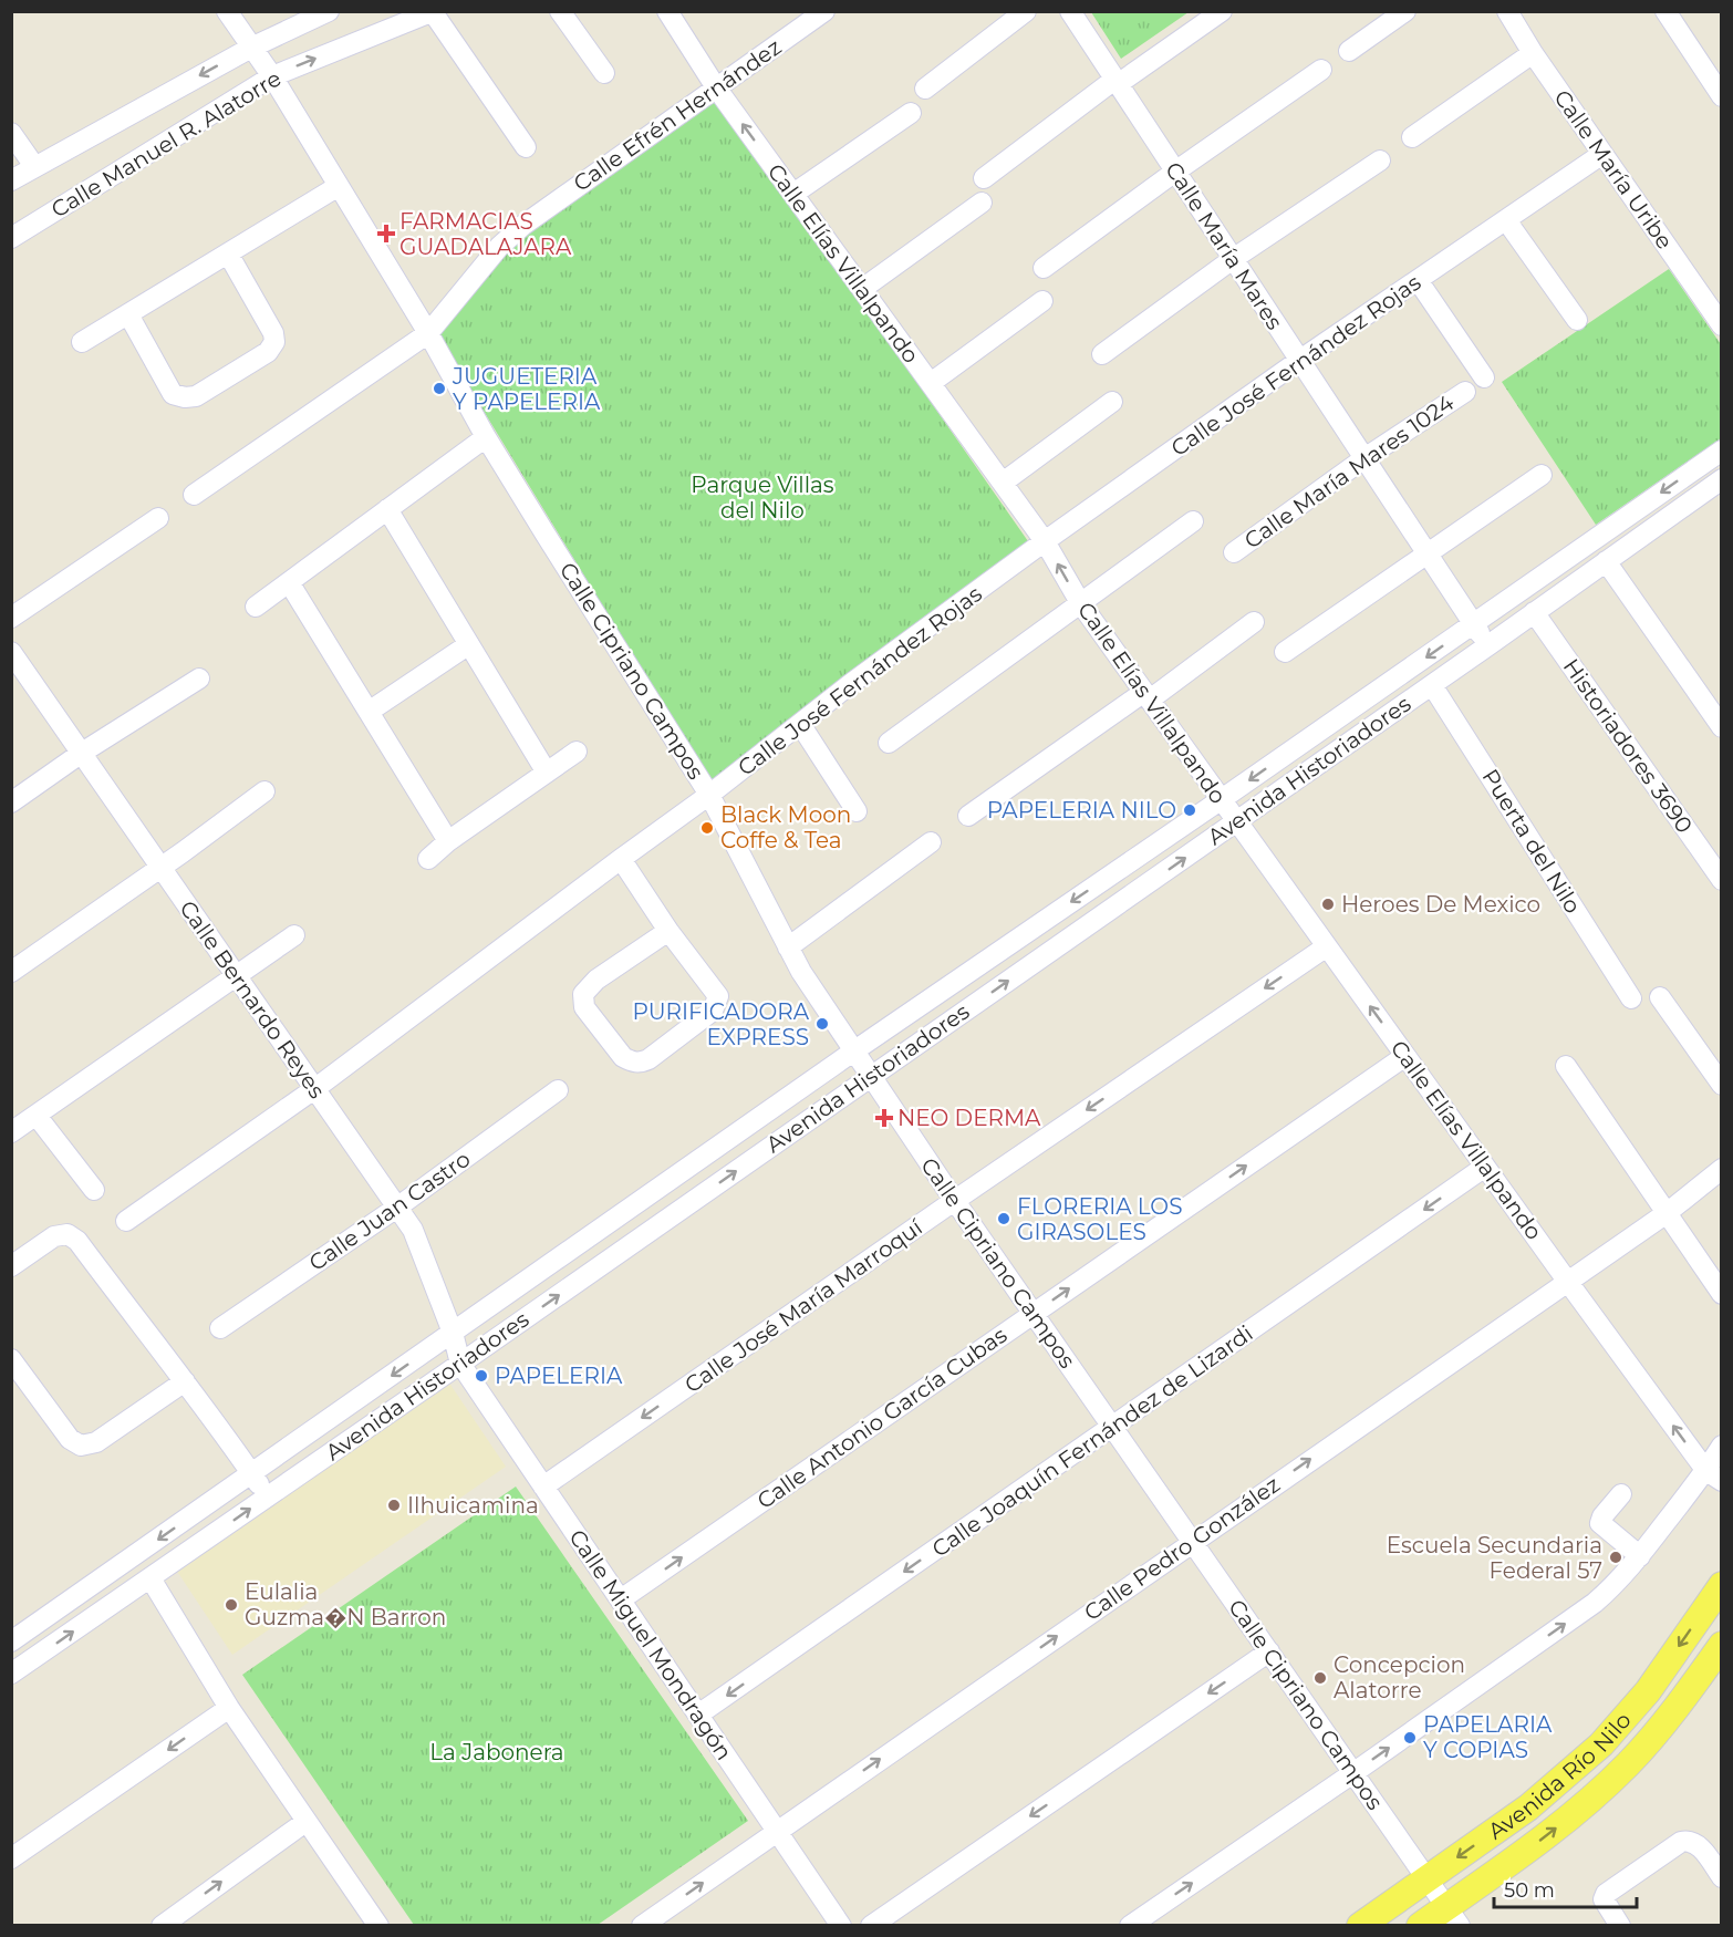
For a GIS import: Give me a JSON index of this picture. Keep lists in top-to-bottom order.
{
  "streets": {
    "main road": ["Avenida Río Nilo"],
    "street": [
      "Calle Efrén Hernández",
      "Calle Manuel R. Alatorre",
      "Calle María Uribe",
      "Calle María Mares",
      "Calle Elías Villalpando",
      "Calle José Fernández Rojas",
      "Calle María Mares 1024",
      "Calle Cipriano Campos",
      "Historiadores 3690",
      "Avenida Historiadores",
      "Puerta del Nilo",
      "Calle Bernardo Reyes",
      "Calle Juan Castro",
      "Calle José María Marroquí",
      "Calle Antonio García Cubas",
      "Calle Joaquín Fernández de Lizardi",
      "Calle Pedro González",
      "Calle Miguel Mondragón"
    ]
  },
  "crossings": [
    ["Calle Efrén Hernández", "Calle Elías Villalpando"],
    ["Calle Efrén Hernández", "Calle Cipriano Campos"],
    ["Calle Manuel R. Alatorre", "Calle Cipriano Campos"],
    ["Calle María Uribe", "Calle José Fernández Rojas"],
    ["Calle María Mares", "Calle José Fernández Rojas"],
    ["Calle María Mares", "Calle María Mares 1024"],
    ["Calle María Mares", "Avenida Historiadores"],
    ["Calle Elías Villalpando", "Calle José Fernández Rojas"],
    ["Calle Elías Villalpando", "Avenida Historiadores"],
    ["Calle Elías Villalpando", "Calle José María Marroquí"],
    ["Calle Elías Villalpando", "Calle Antonio García Cubas"],
    ["Calle Elías Villalpando", "Calle Joaquín Fernández de Lizardi"],
    ["Calle Elías Villalpando", "Calle Pedro González"],
    ["Calle José Fernández Rojas", "Calle Cipriano Campos"],
    ["Calle José Fernández Rojas", "Calle Bernardo Reyes"],
    ["Calle Cipriano Campos", "Avenida Historiadores"],
    ["Calle Cipriano Campos", "Calle José María Marroquí"],
    ["Calle Cipriano Campos", "Calle Antonio García Cubas"],
    ["Calle Cipriano Campos", "Calle Joaquín Fernández de Lizardi"],
    ["Calle Cipriano Campos", "Calle Pedro González"],
    ["Calle Cipriano Campos", "Avenida Río Nilo"],
    ["Historiadores 3690", "Avenida Historiadores"],
    ["Avenida Historiadores", "Puerta del Nilo"],
    ["Avenida Historiadores", "Calle Bernardo Reyes"],
    ["Avenida Historiadores", "Calle Miguel Mondragón"],
    ["Calle Bernardo Reyes", "Calle Juan Castro"],
    ["Calle Bernardo Reyes", "Calle Miguel Mondragón"],
    ["Calle José María Marroquí", "Calle Miguel Mondragón"],
    ["Calle Antonio García Cubas", "Calle Miguel Mondragón"],
    ["Calle Joaquín Fernández de Lizardi", "Calle Miguel Mondragón"],
    ["Calle Pedro González", "Calle Miguel Mondragón"]
  ],
  "one_way": ["Calle José María Marroquí", "Calle Antonio García Cubas", "Calle Joaquín Fernández de Lizardi"],
  "parks": ["Parque Villas del Nilo", "La Jabonera"],
  "places": {
    "health": ["FARMACIAS GUADALAJARA", "NEO DERMA"],
    "other": [
      "JUGUETERIA Y PAPELERIA",
      "PAPELERIA NILO",
      "Black Moon Coffe & Tea",
      "Heroes De Mexico",
      "PURIFICADORA EXPRESS",
      "FLORERIA LOS GIRASOLES",
      "PAPELERIA",
      "Ilhuicamina",
      "Escuela Secundaria Federal 57",
      "Eulalia Guzma�N Barron",
      "Concepcion Alatorre",
      "PAPELARIA Y COPIAS"
    ]
  },
  "scale_bar": "50 m"
}
